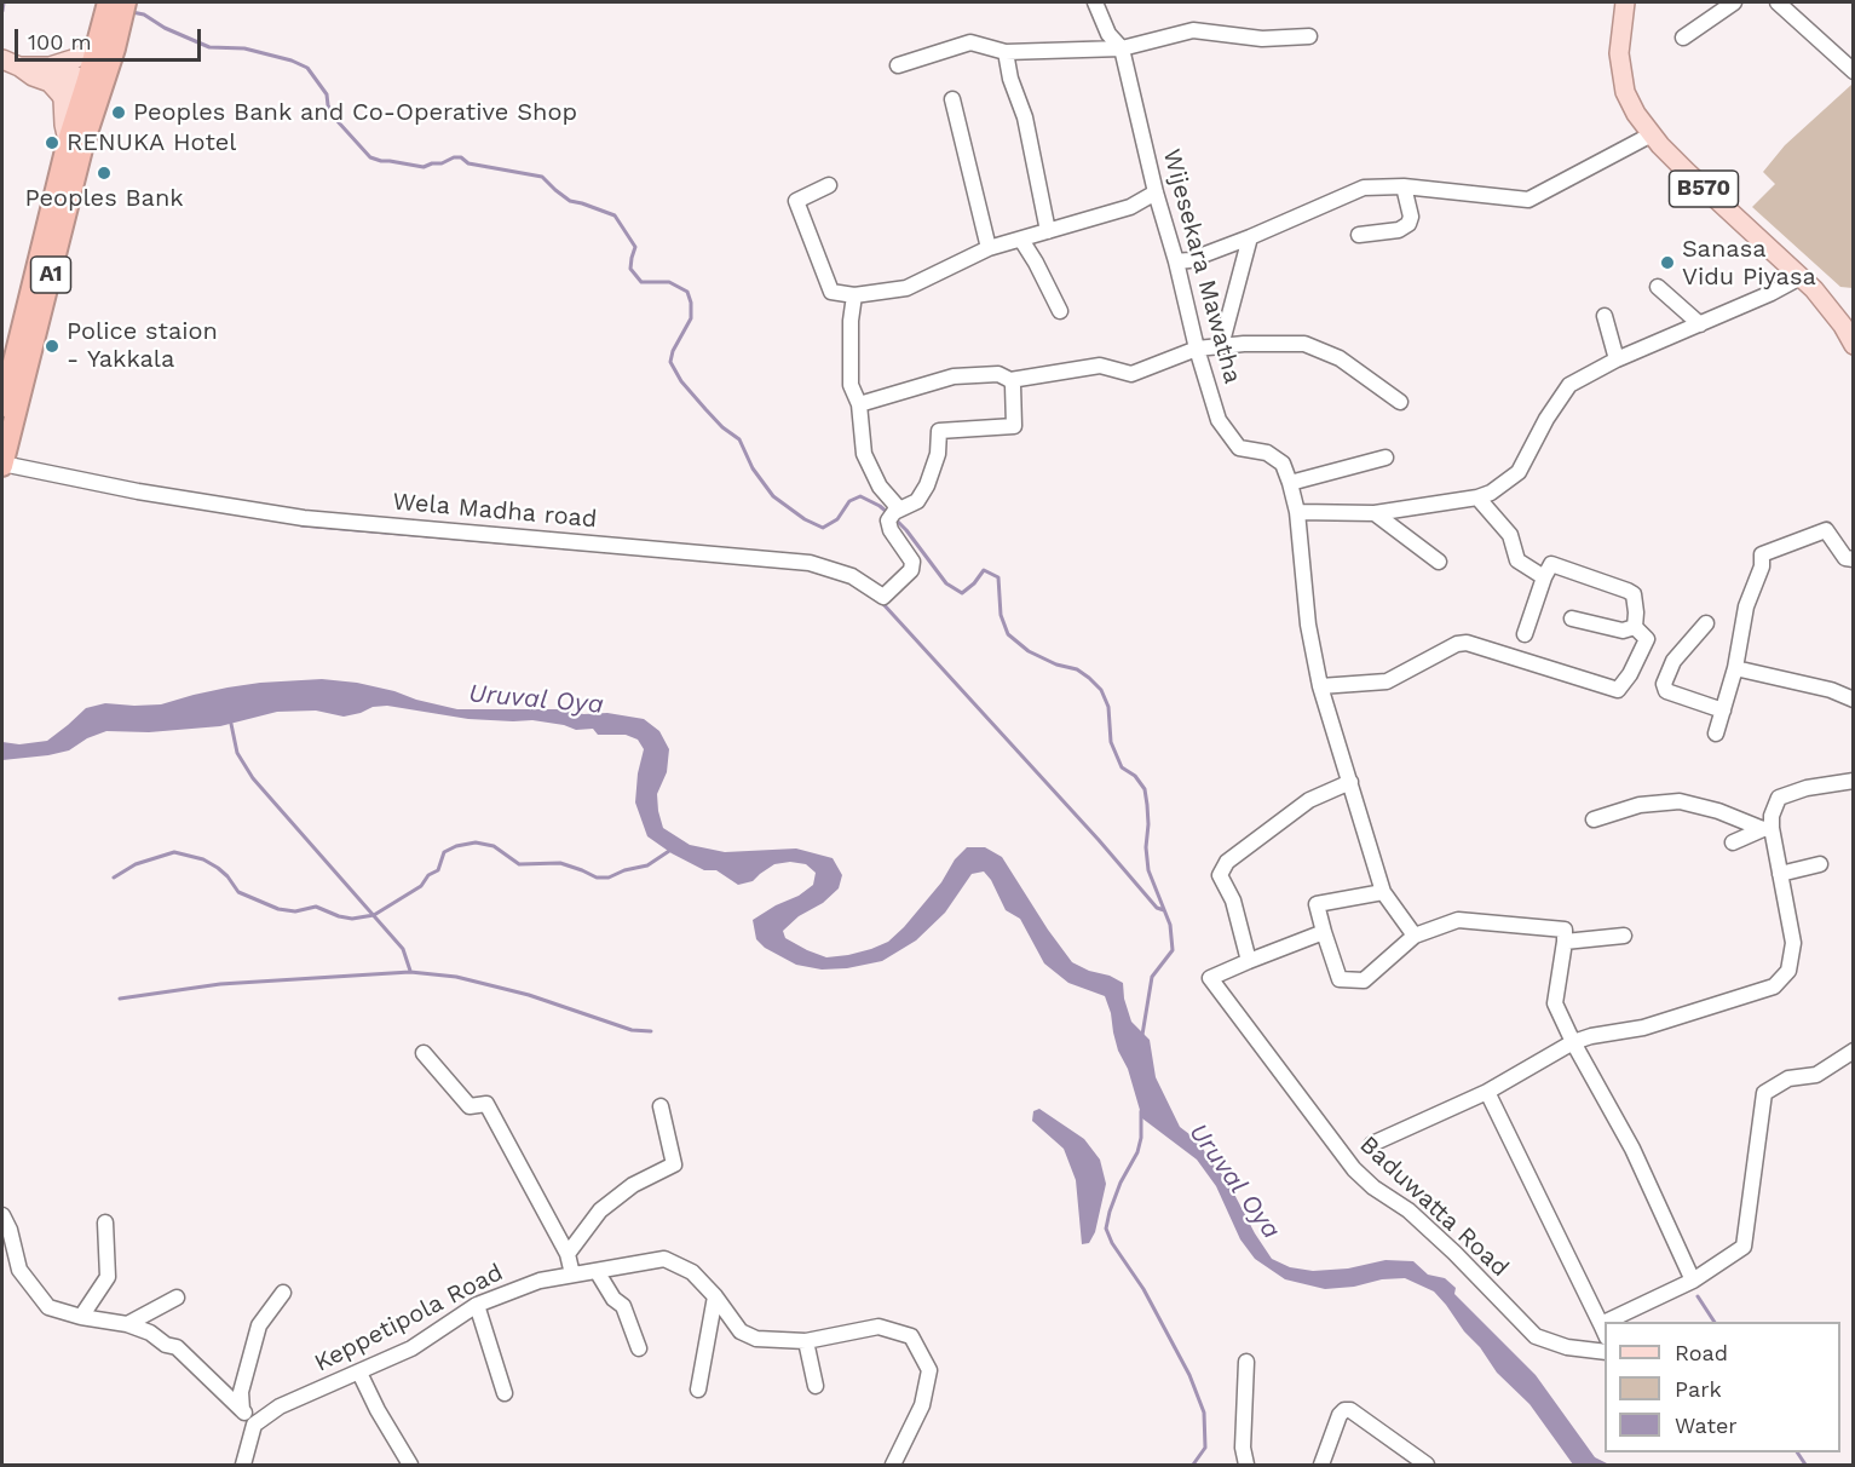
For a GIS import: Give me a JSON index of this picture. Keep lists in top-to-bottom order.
{
  "streets": {
    "highway": ["A1"],
    "main road": ["B570"],
    "street": [
      "Wijesekara Mawatha",
      "Wela Madha road",
      "Baduwatta Road",
      "Keppetipola Road"
    ]
  },
  "crossings": [
    ["A1", "Wela Madha road"]
  ],
  "water": ["Uruval Oya"],
  "places": [
    "Peoples Bank and Co-Operative Shop",
    "RENUKA Hotel",
    "Peoples Bank",
    "Sanasa Vidu Piyasa",
    "Police staion - Yakkala"
  ],
  "legend": ["Road", "Park", "Water"],
  "scale_bar": "100 m"
}
